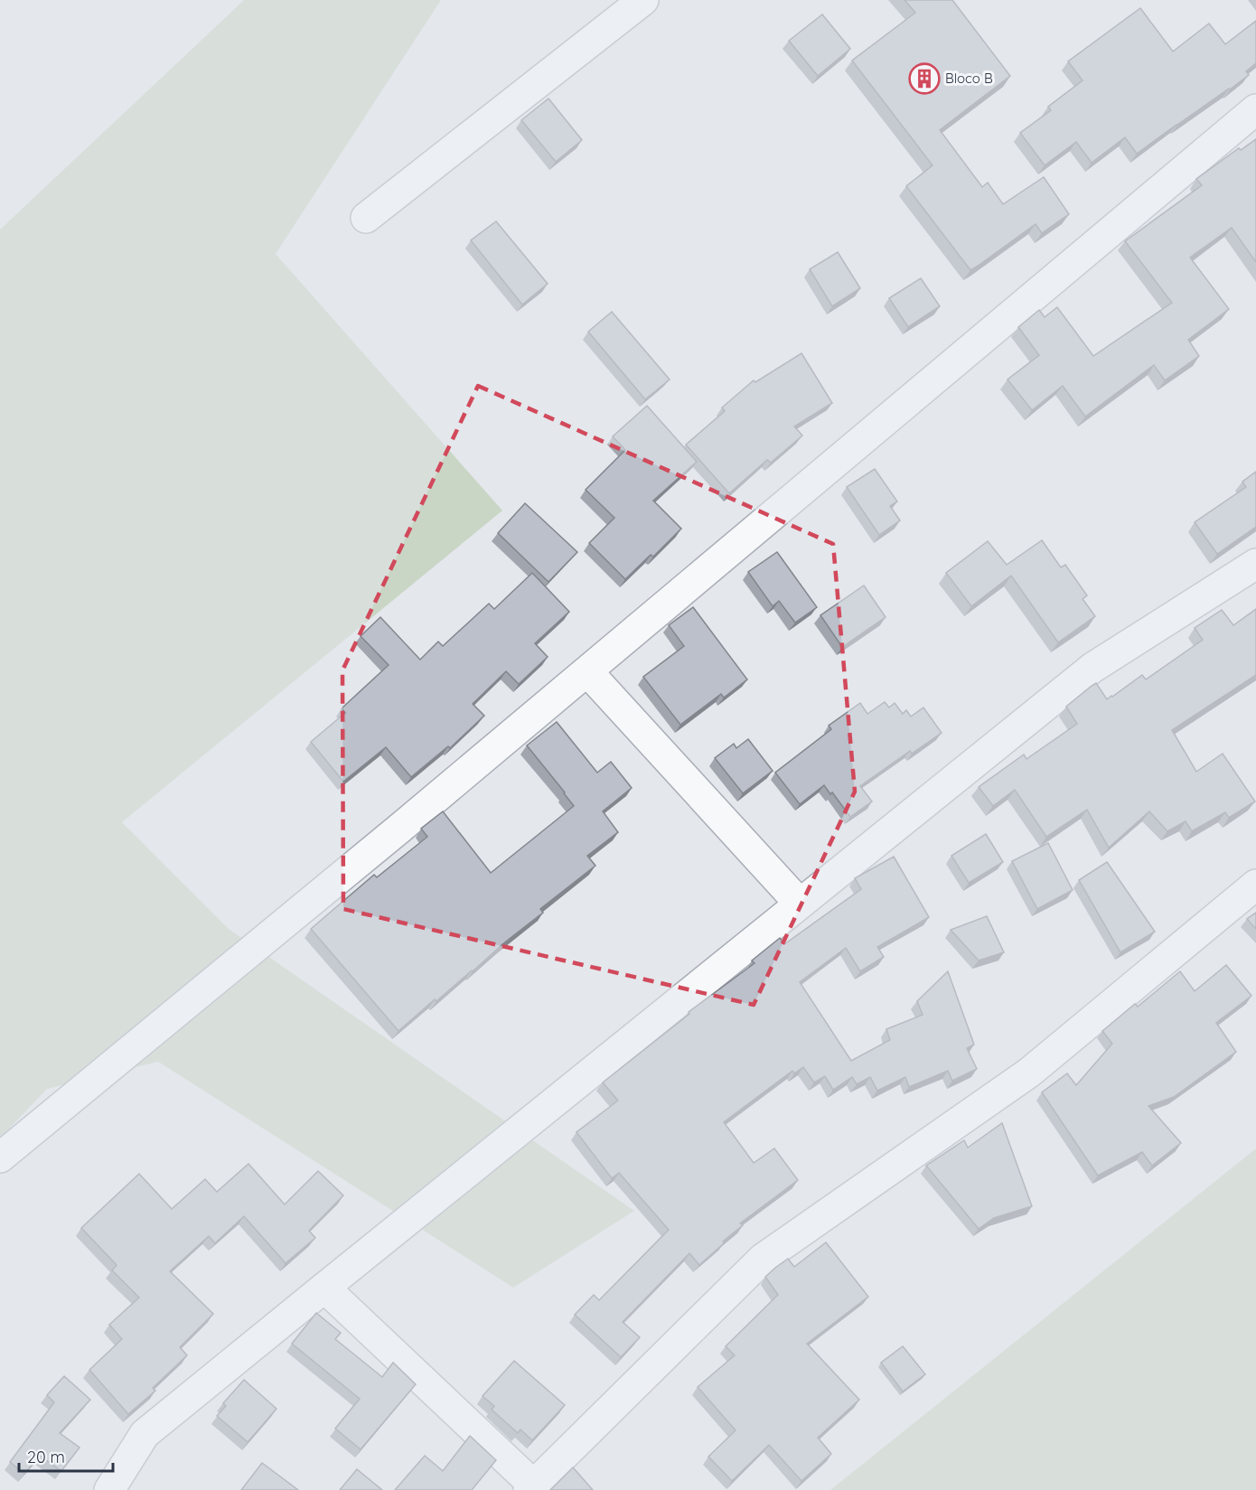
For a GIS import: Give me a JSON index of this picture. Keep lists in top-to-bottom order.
{
  "places": {
    "building": ["Bloco B"]
  },
  "scale_bar": "20 m"
}
